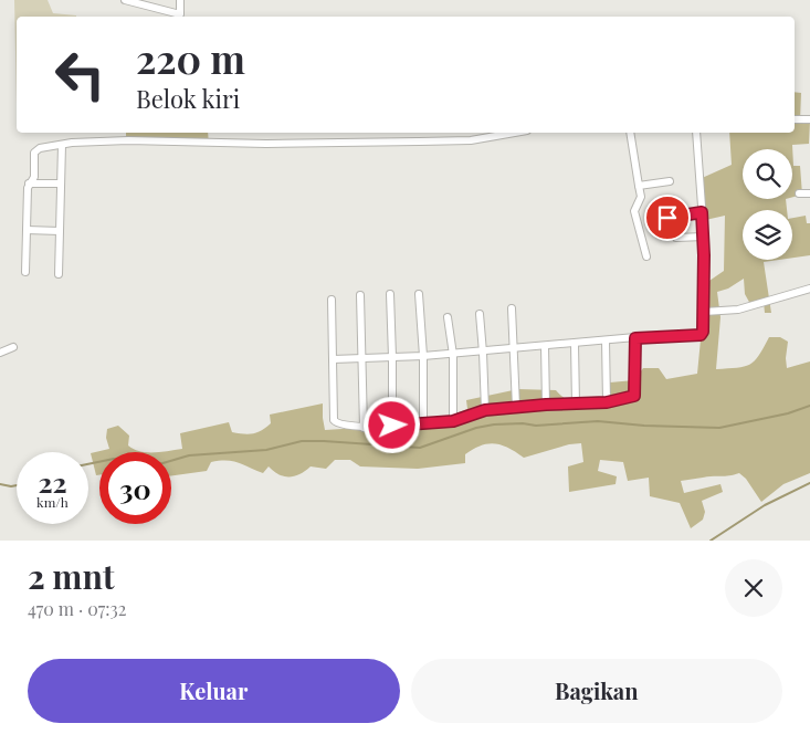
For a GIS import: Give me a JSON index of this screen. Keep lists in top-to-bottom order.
{
  "page": {
    "turn": ["220 m", "Belok kiri"],
    "speed": "22 km/h",
    "limit": "30",
    "heading": ["2 mnt", "470 m · 07:32"],
    "buttons": ["Keluar", "Bagikan"]
  }
}
